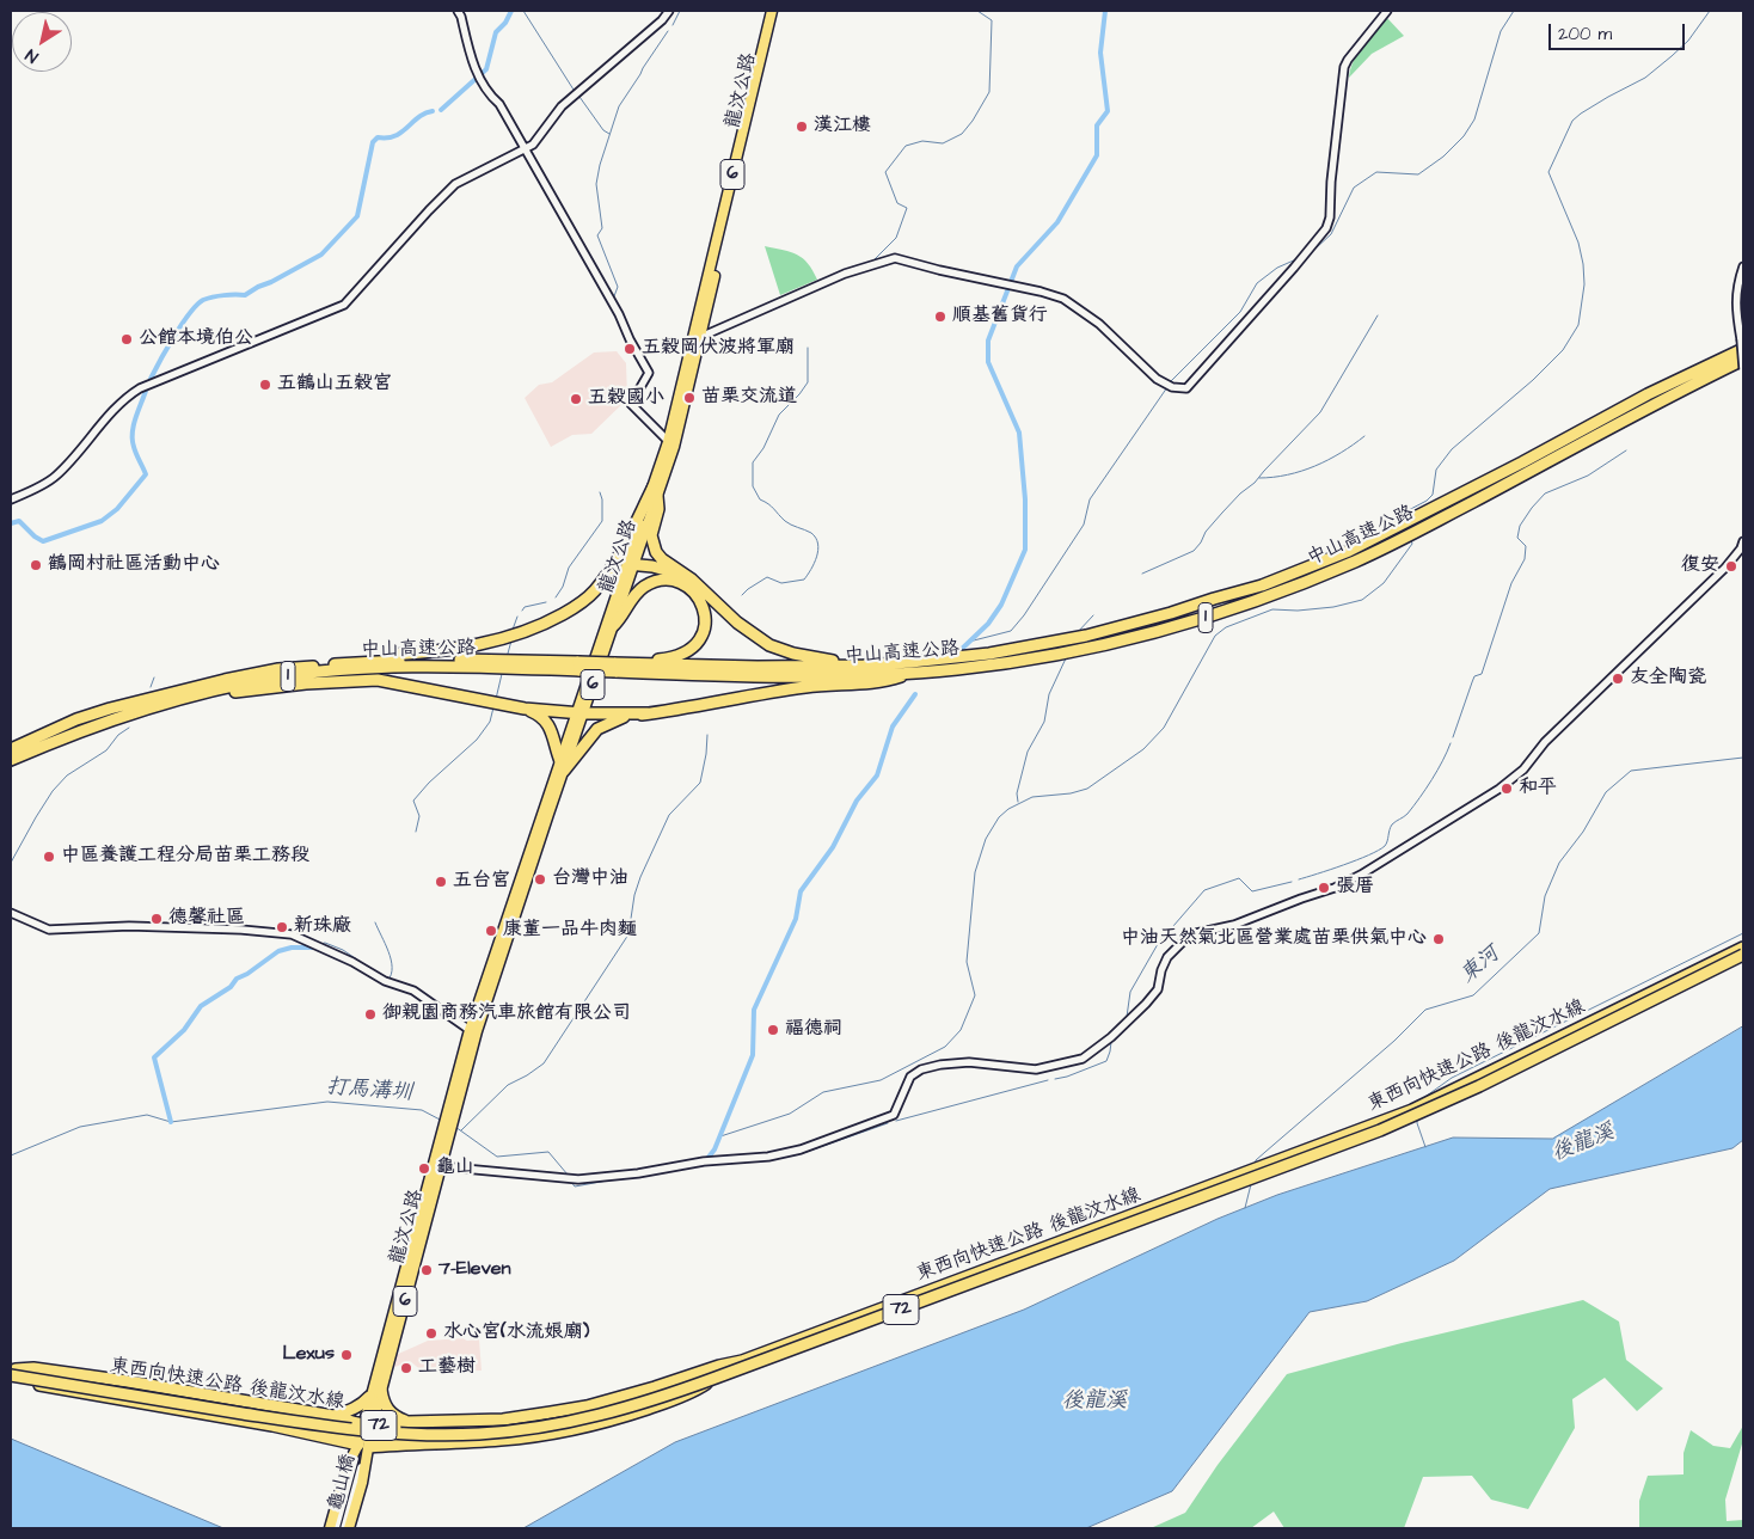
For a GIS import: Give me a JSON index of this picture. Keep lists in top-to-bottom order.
{
  "streets": {
    "highway": [
      "中山高速公路",
      "1",
      "東西向快速公路 後龍汶水線",
      "72"
    ],
    "main road": ["龍汶公路", "6", "龜山橋"]
  },
  "crossings": [
    ["龍汶公路", "龜山橋"]
  ],
  "water": ["東河", "打馬溝圳", "後龍溪"],
  "places": [
    "漢江樓",
    "順基舊貨行",
    "公館本境伯公",
    "五穀岡伏波將軍廟",
    "五鶴山五穀宮",
    "苗栗交流道",
    "五穀國小",
    "鶴岡村社區活動中心",
    "復安",
    "友全陶瓷",
    "和平",
    "中區養護工程分局苗栗工務段",
    "台灣中油",
    "五台宮",
    "張厝",
    "德馨社區",
    "新珠廠",
    "康董一品牛肉麵",
    "中油天然氣北區營業處苗栗供氣中心",
    "御親園商務汽車旅館有限公司",
    "福德祠",
    "龜山",
    "7-Eleven",
    "水心宮(水流娘廟)",
    "Lexus",
    "工藝樹"
  ],
  "scale_bar": "200 m",
  "north": "bottom left"
}
